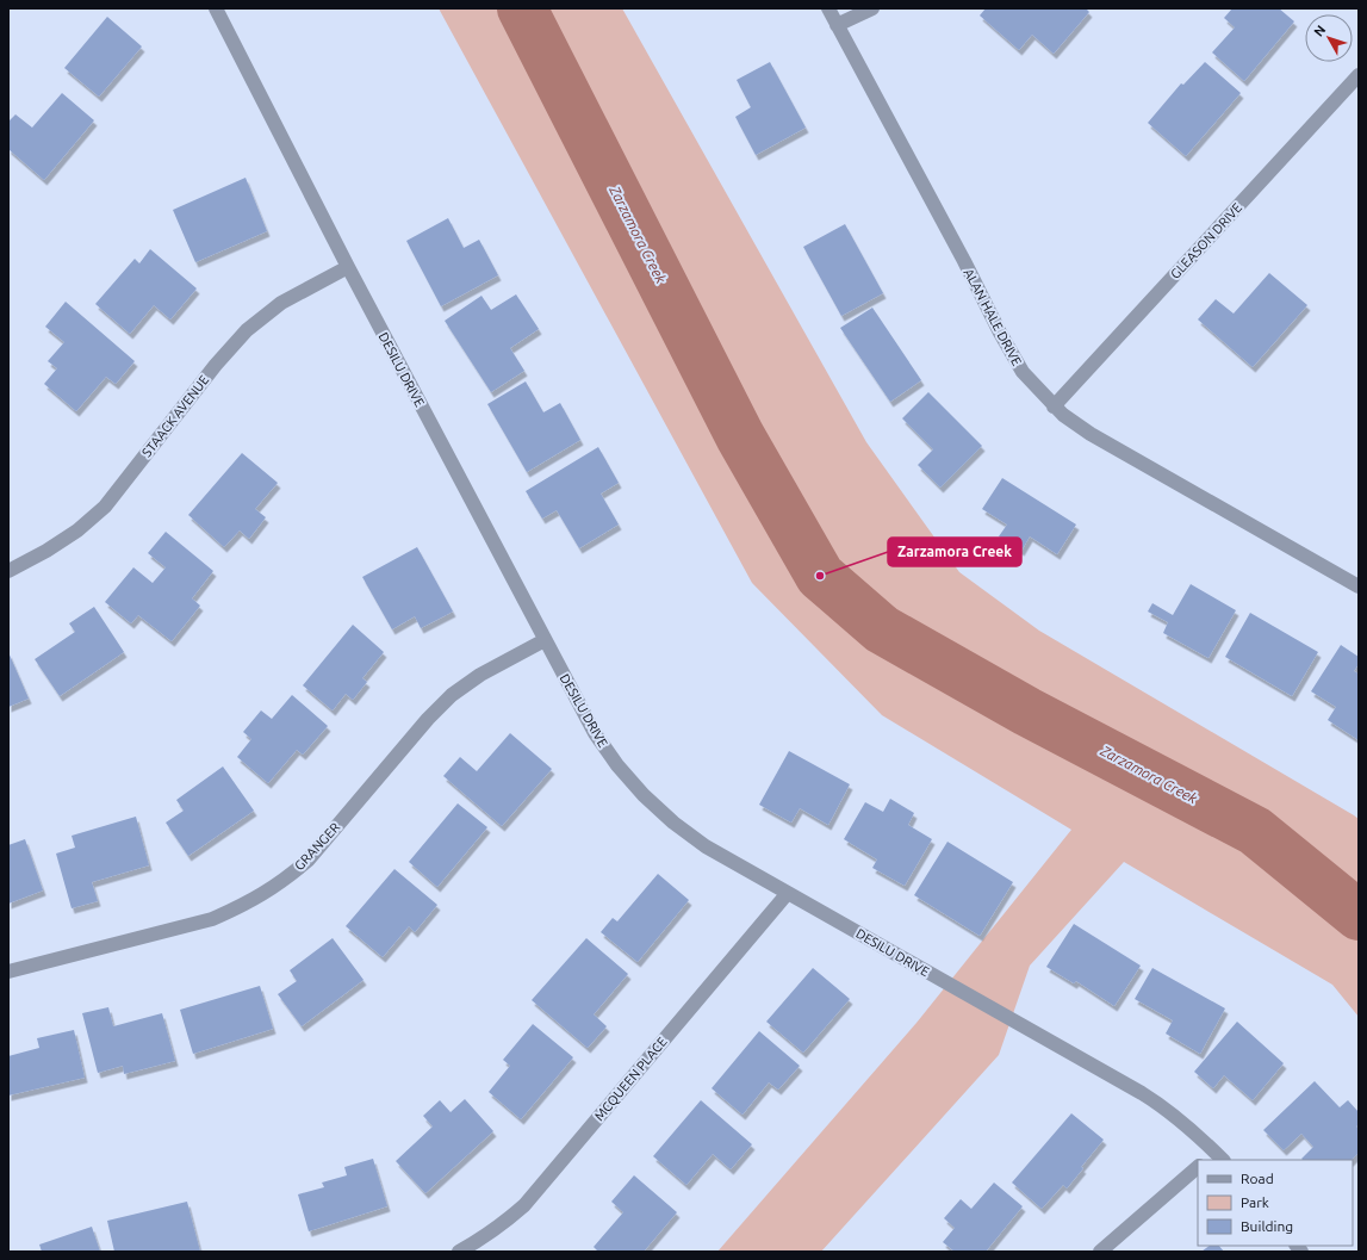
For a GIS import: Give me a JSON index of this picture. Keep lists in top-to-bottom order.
{
  "streets": {
    "street": [
      "GLEASON DRIVE",
      "ALAN HALE DRIVE",
      "DESILU DRIVE",
      "STAACK AVENUE",
      "GRANGER",
      "MCQUEEN PLACE"
    ]
  },
  "crossings": [
    ["GLEASON DRIVE", "ALAN HALE DRIVE"],
    ["DESILU DRIVE", "STAACK AVENUE"],
    ["DESILU DRIVE", "GRANGER"],
    ["DESILU DRIVE", "MCQUEEN PLACE"]
  ],
  "water": ["Zarzamora Creek"],
  "places": ["Zarzamora Creek"],
  "legend": ["Road", "Park", "Building"],
  "north": "top left"
}
